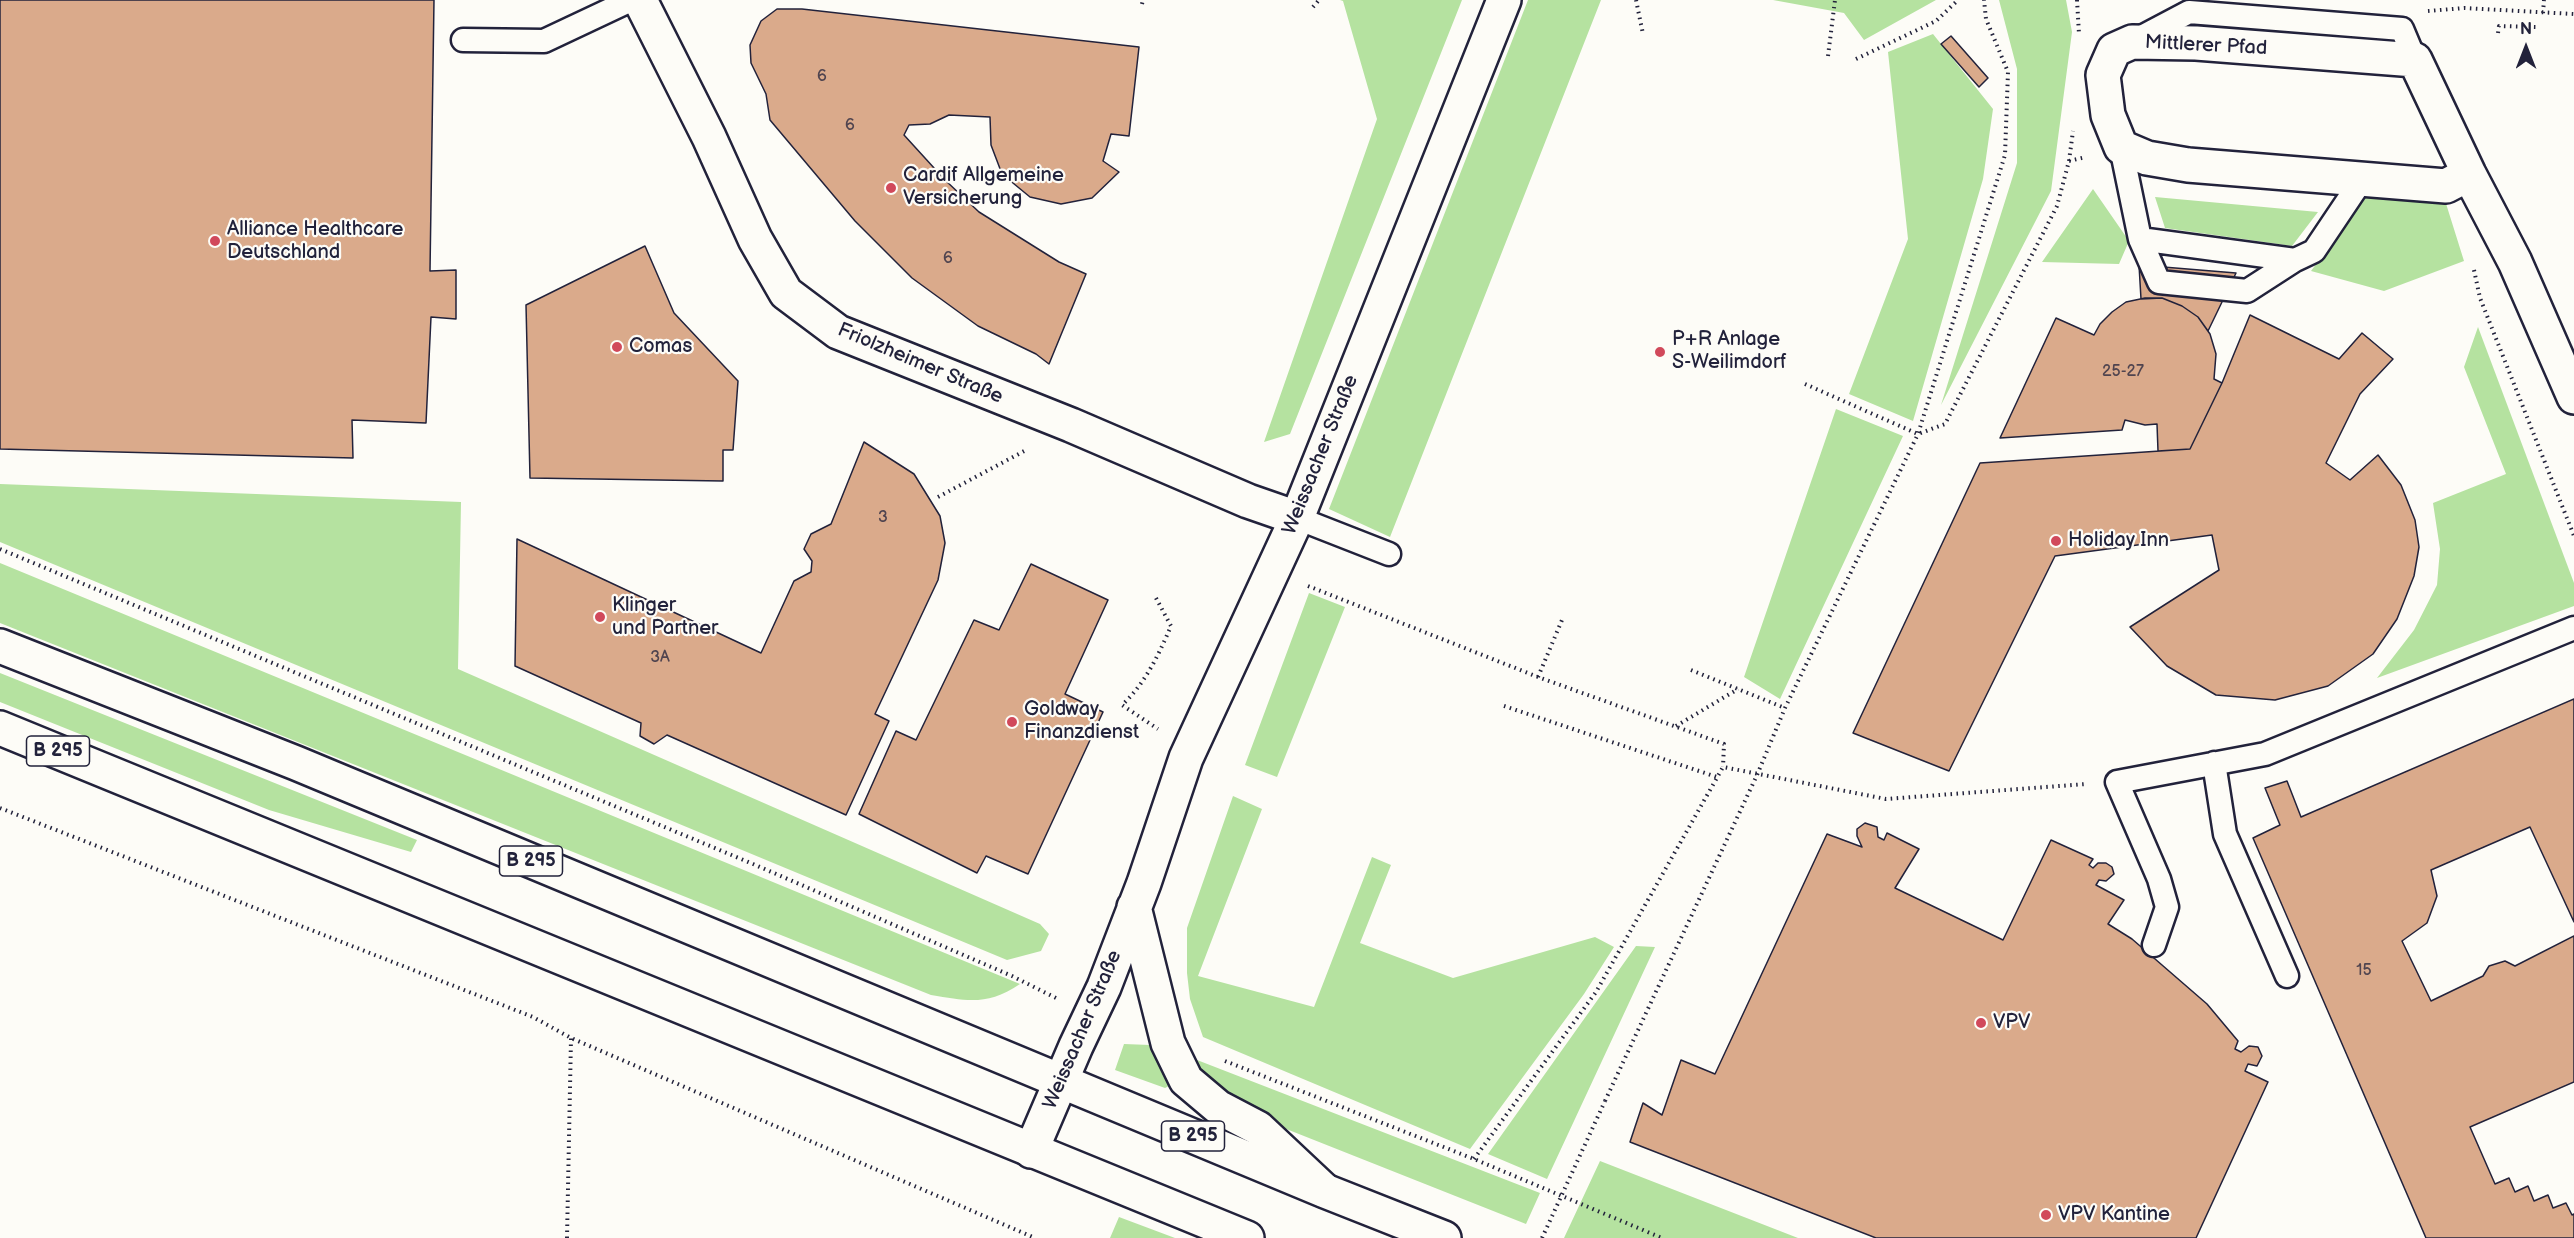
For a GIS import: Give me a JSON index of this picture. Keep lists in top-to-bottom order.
{
  "streets": {
    "street": [
      "Mittlerer Pfad",
      "Friolzheimer Straße",
      "Weissacher Straße",
      "B 295"
    ]
  },
  "crossings": [
    ["Friolzheimer Straße", "Weissacher Straße"],
    ["Weissacher Straße", "B 295"]
  ],
  "places": [
    "Cardif Allgemeine Versicherung",
    "Alliance Healthcare Deutschland",
    "Comas",
    "P+R Anlage S-Weilimdorf",
    "Holiday Inn",
    "Klinger und Partner",
    "Goldway Finanzdienst",
    "VPV",
    "VPV Kantine"
  ],
  "house_numbers": [
    "6",
    "6",
    "6",
    "25-27",
    "3",
    "3A",
    "15"
  ],
  "north": "top"
}
